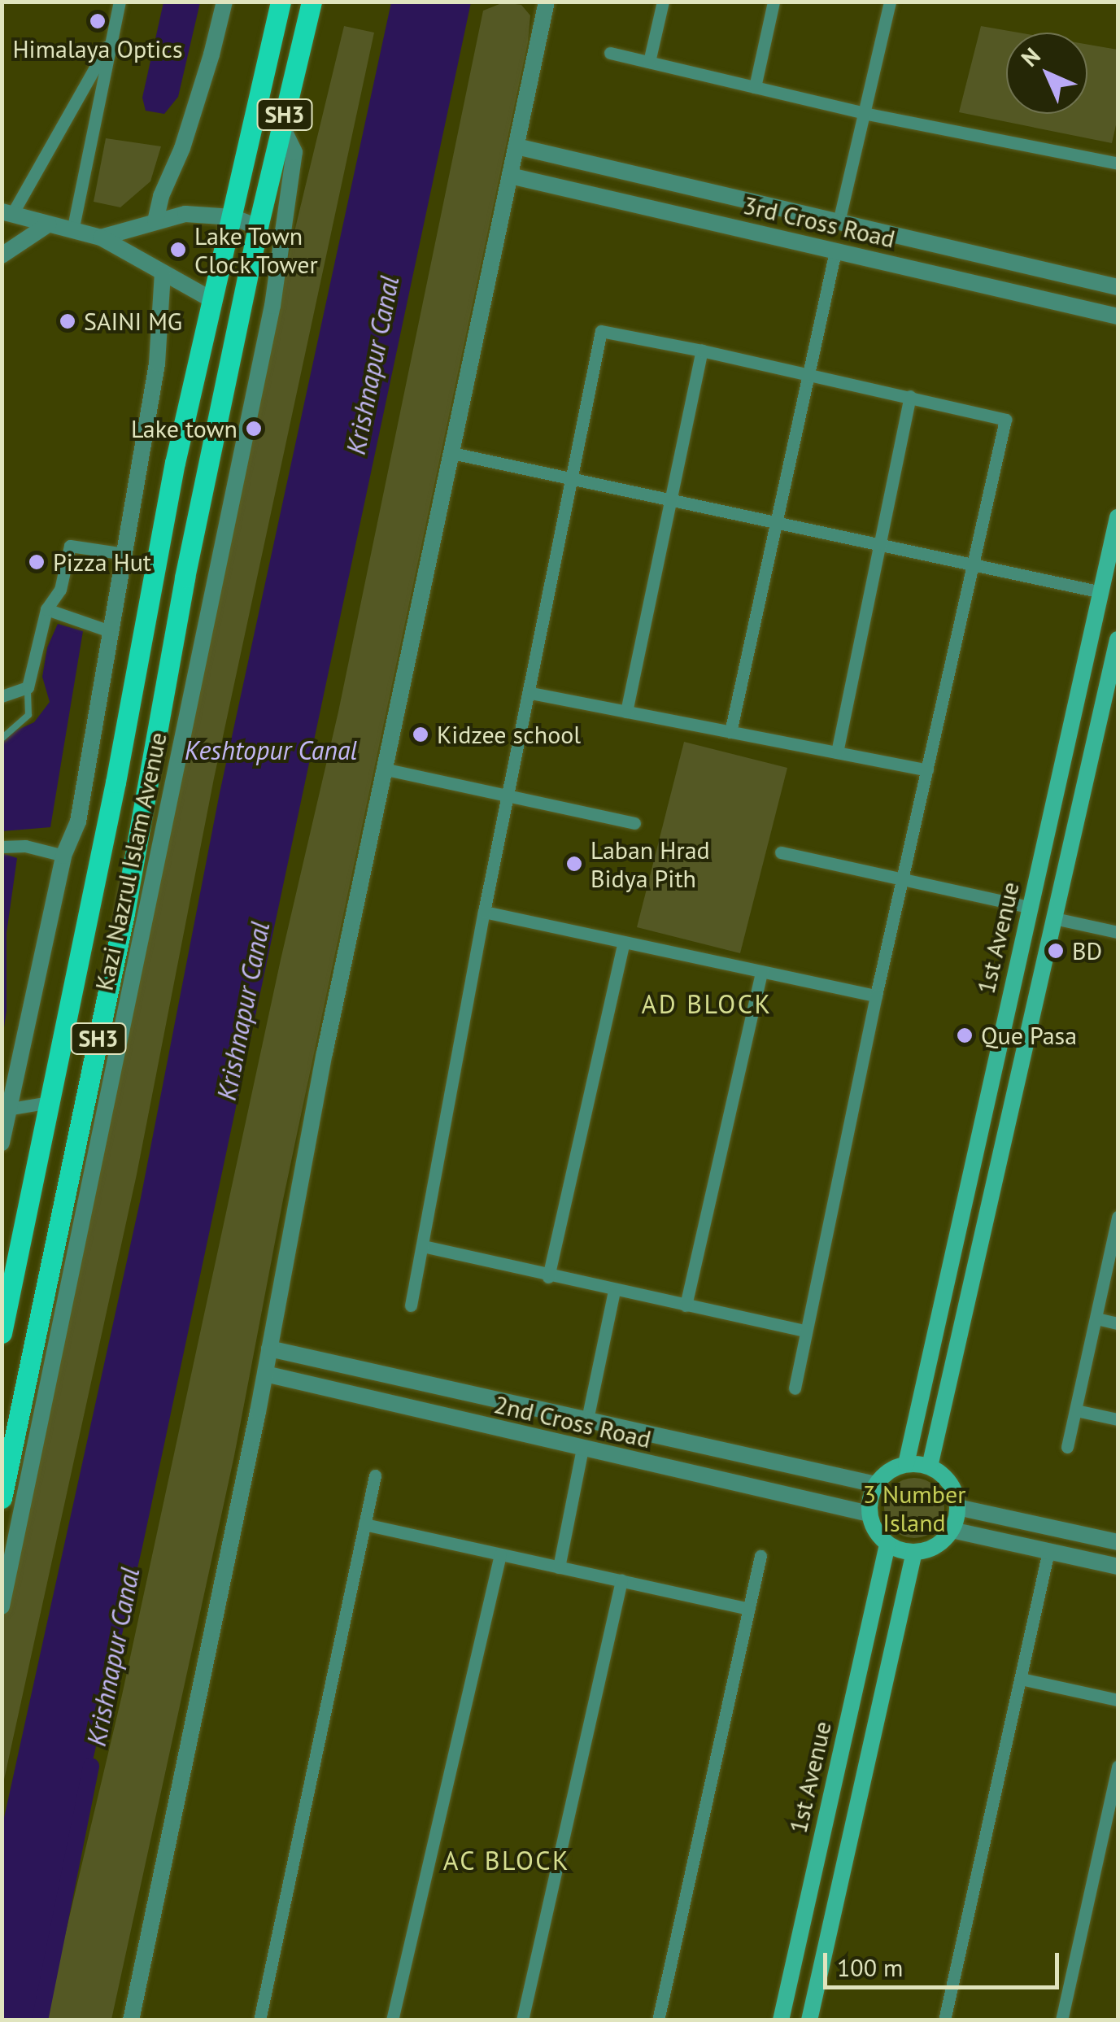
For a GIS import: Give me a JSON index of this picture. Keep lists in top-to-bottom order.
{
  "streets": {
    "main road": ["SH3", "Kazi Nazrul Islam Avenue", "1st Avenue"],
    "street": ["3rd Cross Road", "2nd Cross Road"]
  },
  "crossings": [
    ["1st Avenue", "2nd Cross Road"]
  ],
  "districts": ["AD BLOCK", "AC BLOCK"],
  "water": ["Krishnapur Canal", "Keshtopur Canal"],
  "parks": ["3 Number Island"],
  "places": [
    "Himalaya Optics",
    "Lake Town Clock Tower",
    "SAINI MG",
    "Lake town",
    "Pizza Hut",
    "Kidzee school",
    "Laban Hrad Bidya Pith",
    "BD",
    "Que Pasa"
  ],
  "scale_bar": "100 m",
  "north": "top left"
}
